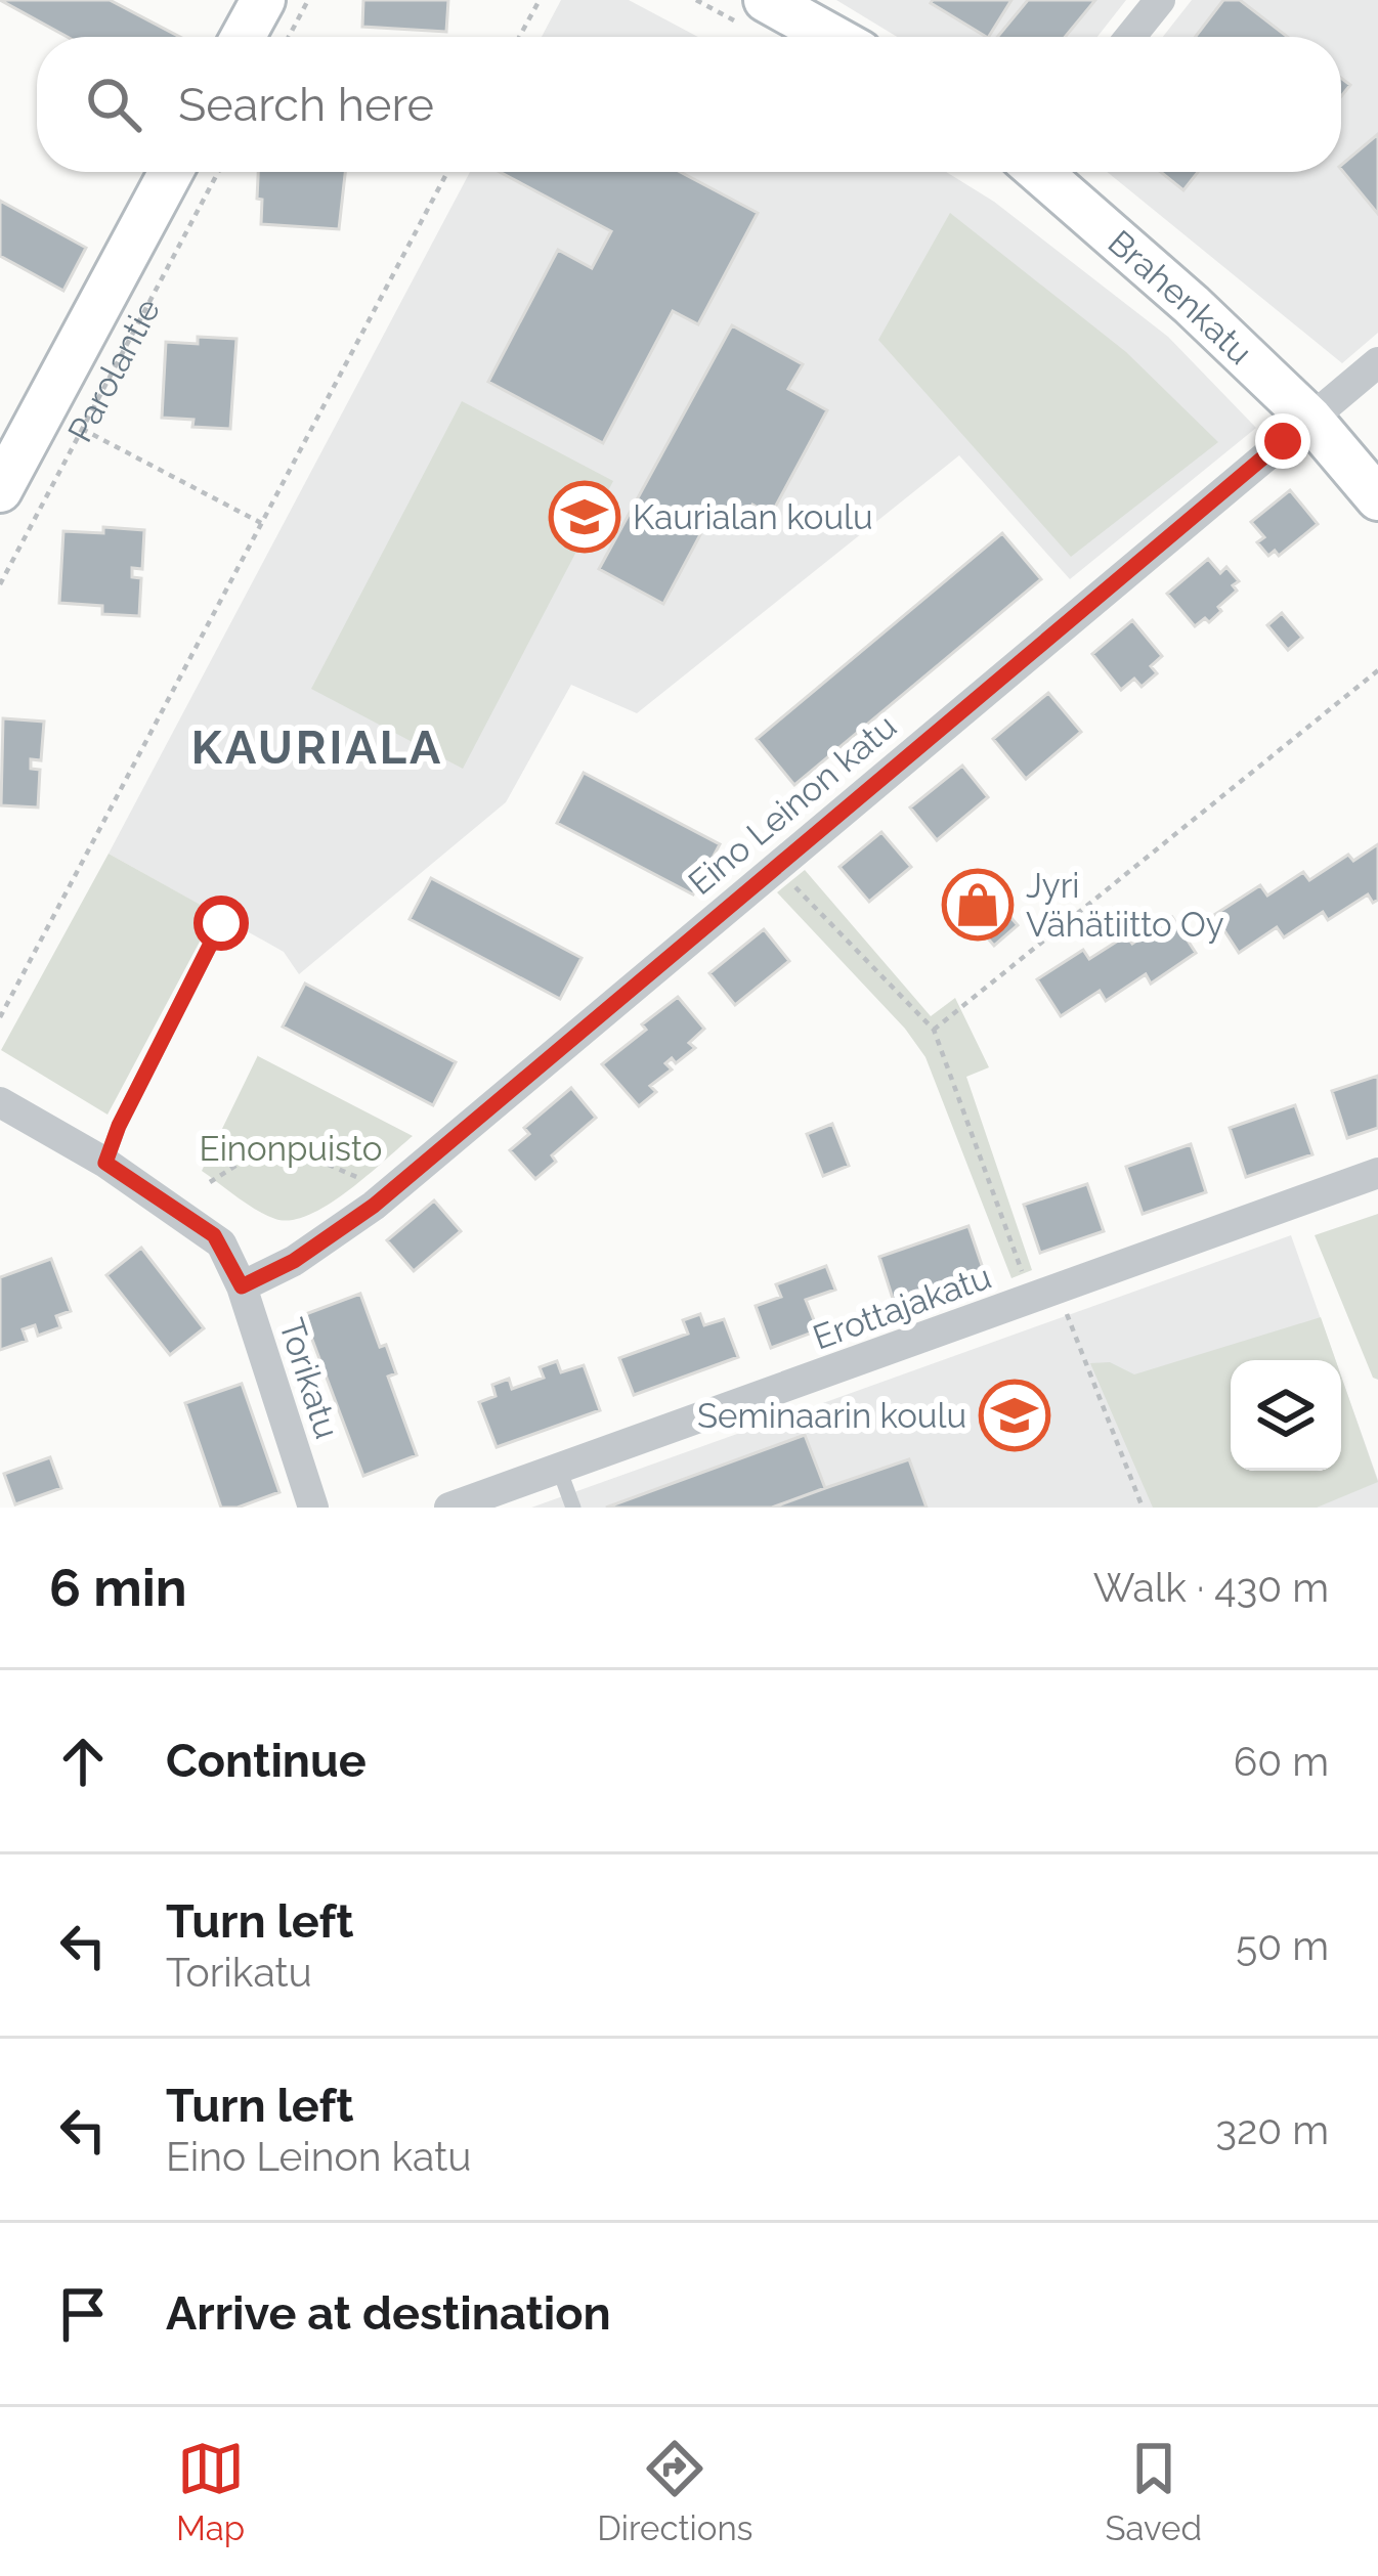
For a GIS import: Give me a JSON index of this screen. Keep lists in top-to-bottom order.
{
  "streets": {
    "main road": ["Brahenkatu", "Parolantie"],
    "street": ["Eino Leinon katu", "Erottajakatu", "Torikatu"]
  },
  "crossings": [
    ["Brahenkatu", "Eino Leinon katu"],
    ["Eino Leinon katu", "Torikatu"]
  ],
  "districts": ["KAURIALA"],
  "parks": ["Einonpuisto"],
  "places": {
    "school or university": ["Kaurialan koulu", "Seminaarin koulu"],
    "shop": ["Jyri Vähätiitto Oy"]
  },
  "page": {
    "search": "Search here",
    "heading": ["6 min", "Walk · 430 m"],
    "list": [
      ["Continue", "60 m"],
      ["Turn left", "Torikatu", "50 m"],
      ["Turn left", "Eino Leinon katu", "320 m"],
      "Arrive at destination"
    ],
    "nav": ["Map", "Directions", "Saved"]
  }
}
